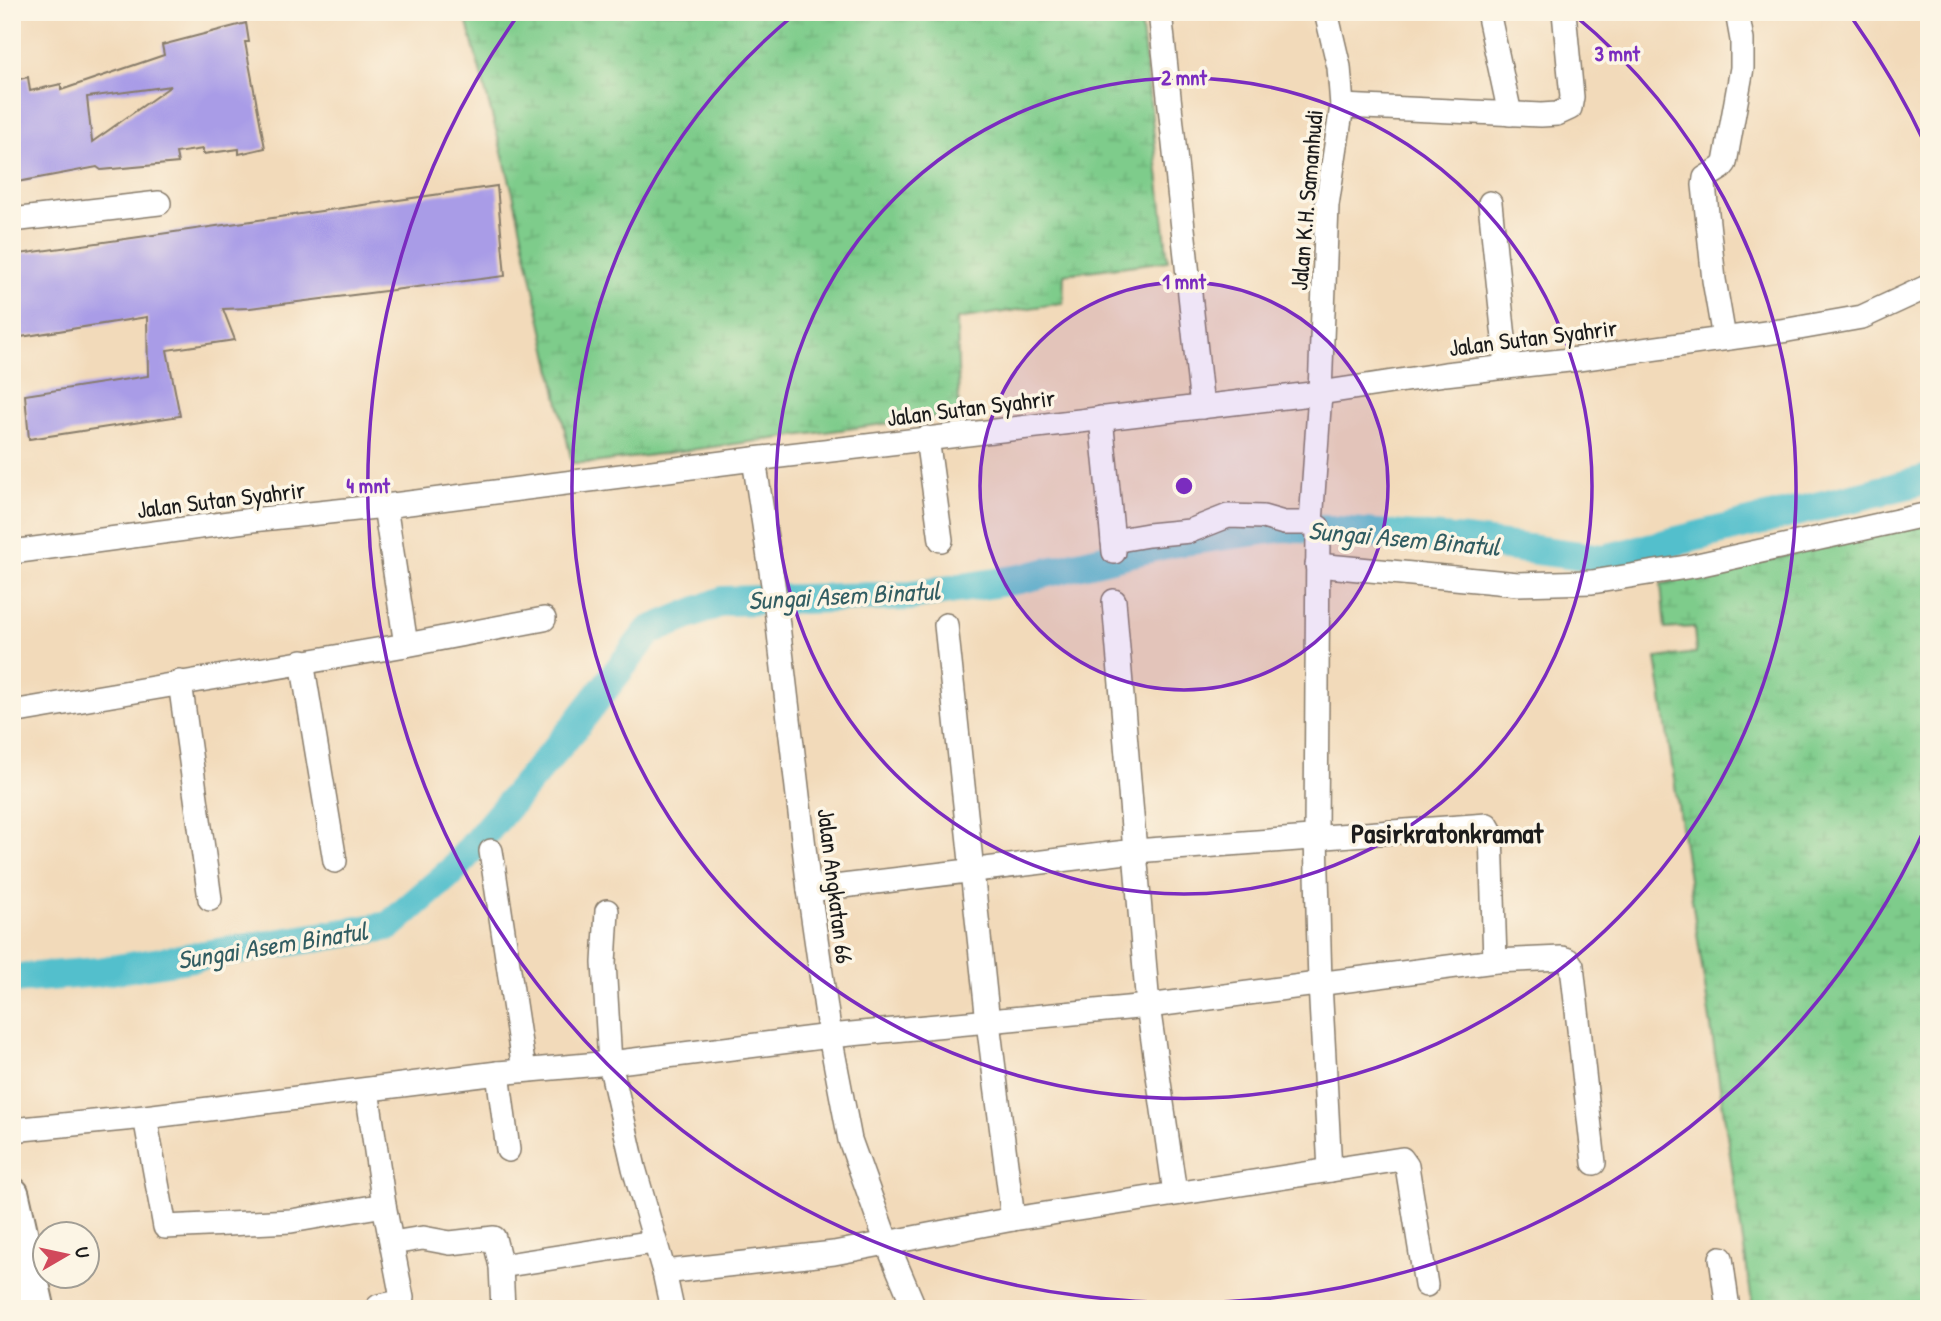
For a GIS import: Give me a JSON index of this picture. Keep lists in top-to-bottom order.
{
  "streets": {
    "street": ["Jalan K.H. Samanhudi", "Jalan Sutan Syahrir", "Jalan Angkatan 66"]
  },
  "crossings": [
    ["Jalan K.H. Samanhudi", "Jalan Sutan Syahrir"],
    ["Jalan Sutan Syahrir", "Jalan Angkatan 66"]
  ],
  "districts": ["Pasirkratonkramat"],
  "water": ["Sungai Asem Binatul"],
  "north": "right",
  "rings": [
    "3 mnt",
    "2 mnt",
    "1 mnt",
    "4 mnt"
  ]
}
